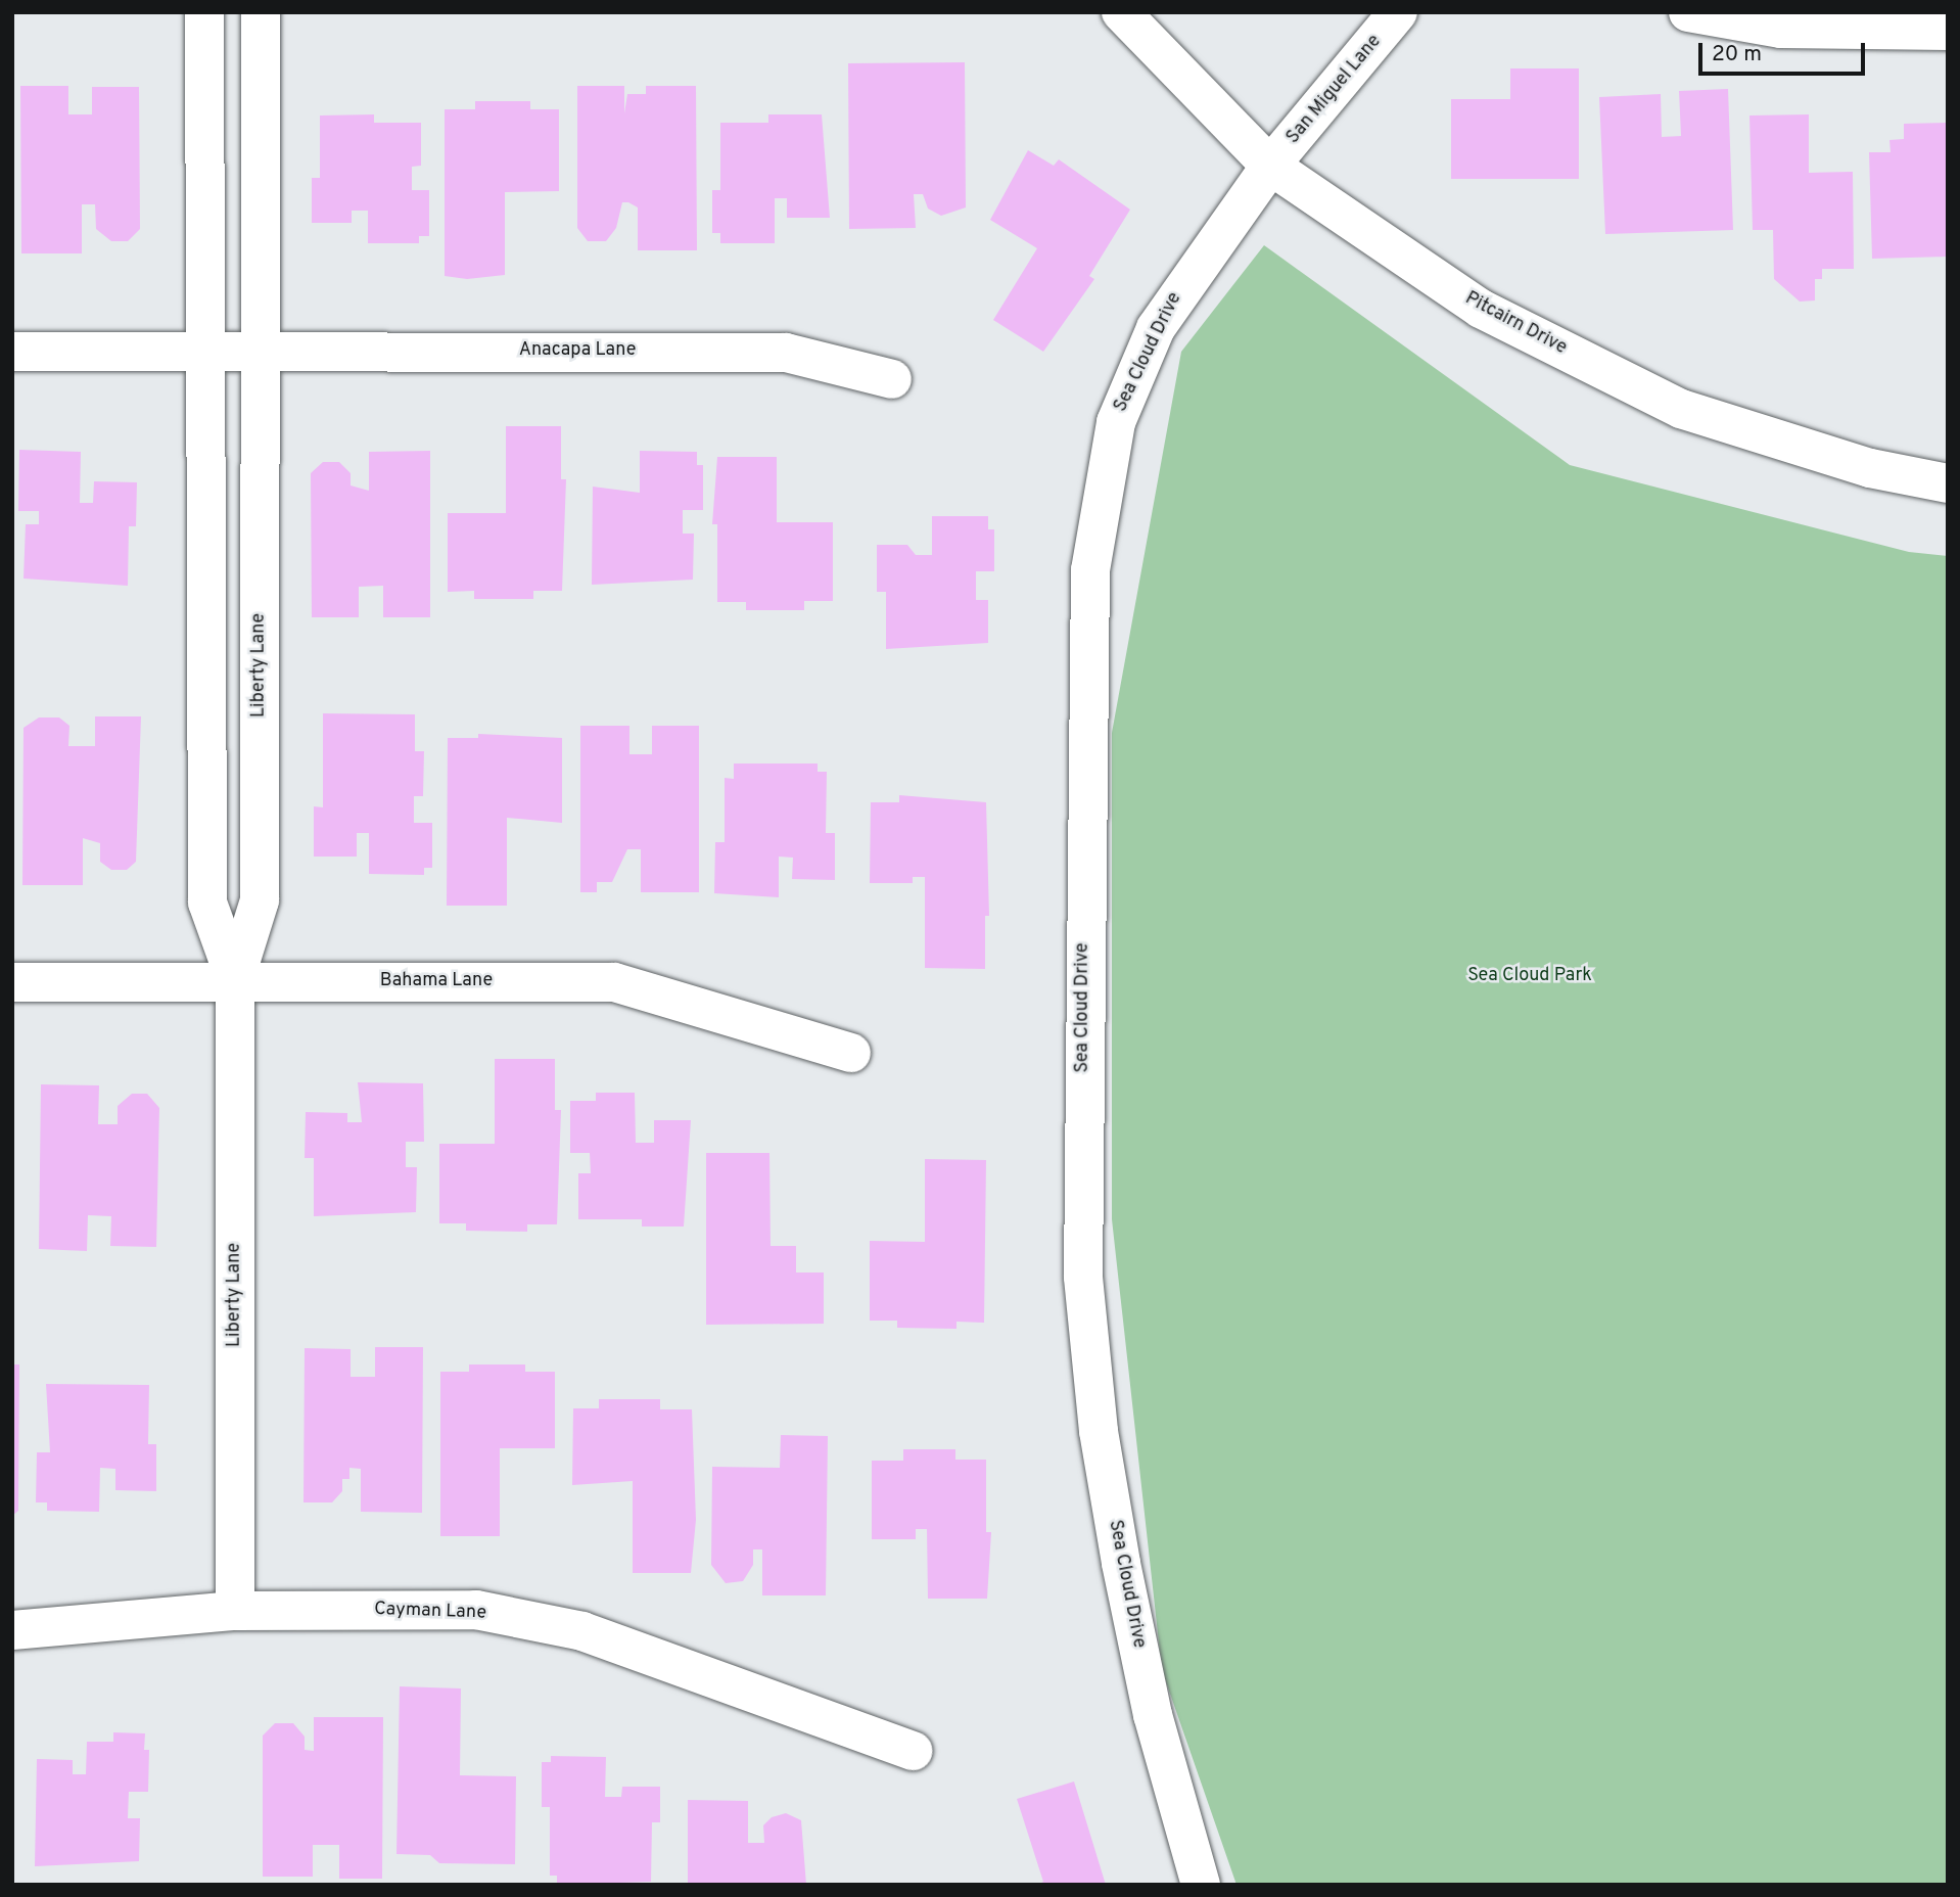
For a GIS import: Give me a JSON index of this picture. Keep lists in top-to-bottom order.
{
  "streets": {
    "street": [
      "San Miguel Lane",
      "Pitcairn Drive",
      "Anacapa Lane",
      "Sea Cloud Drive",
      "Liberty Lane",
      "Bahama Lane",
      "Cayman Lane"
    ]
  },
  "crossings": [
    ["San Miguel Lane", "Pitcairn Drive"],
    ["San Miguel Lane", "Sea Cloud Drive"],
    ["Pitcairn Drive", "Sea Cloud Drive"],
    ["Anacapa Lane", "Liberty Lane"],
    ["Liberty Lane", "Bahama Lane"],
    ["Liberty Lane", "Cayman Lane"]
  ],
  "parks": ["Sea Cloud Park"],
  "scale_bar": "20 m"
}
